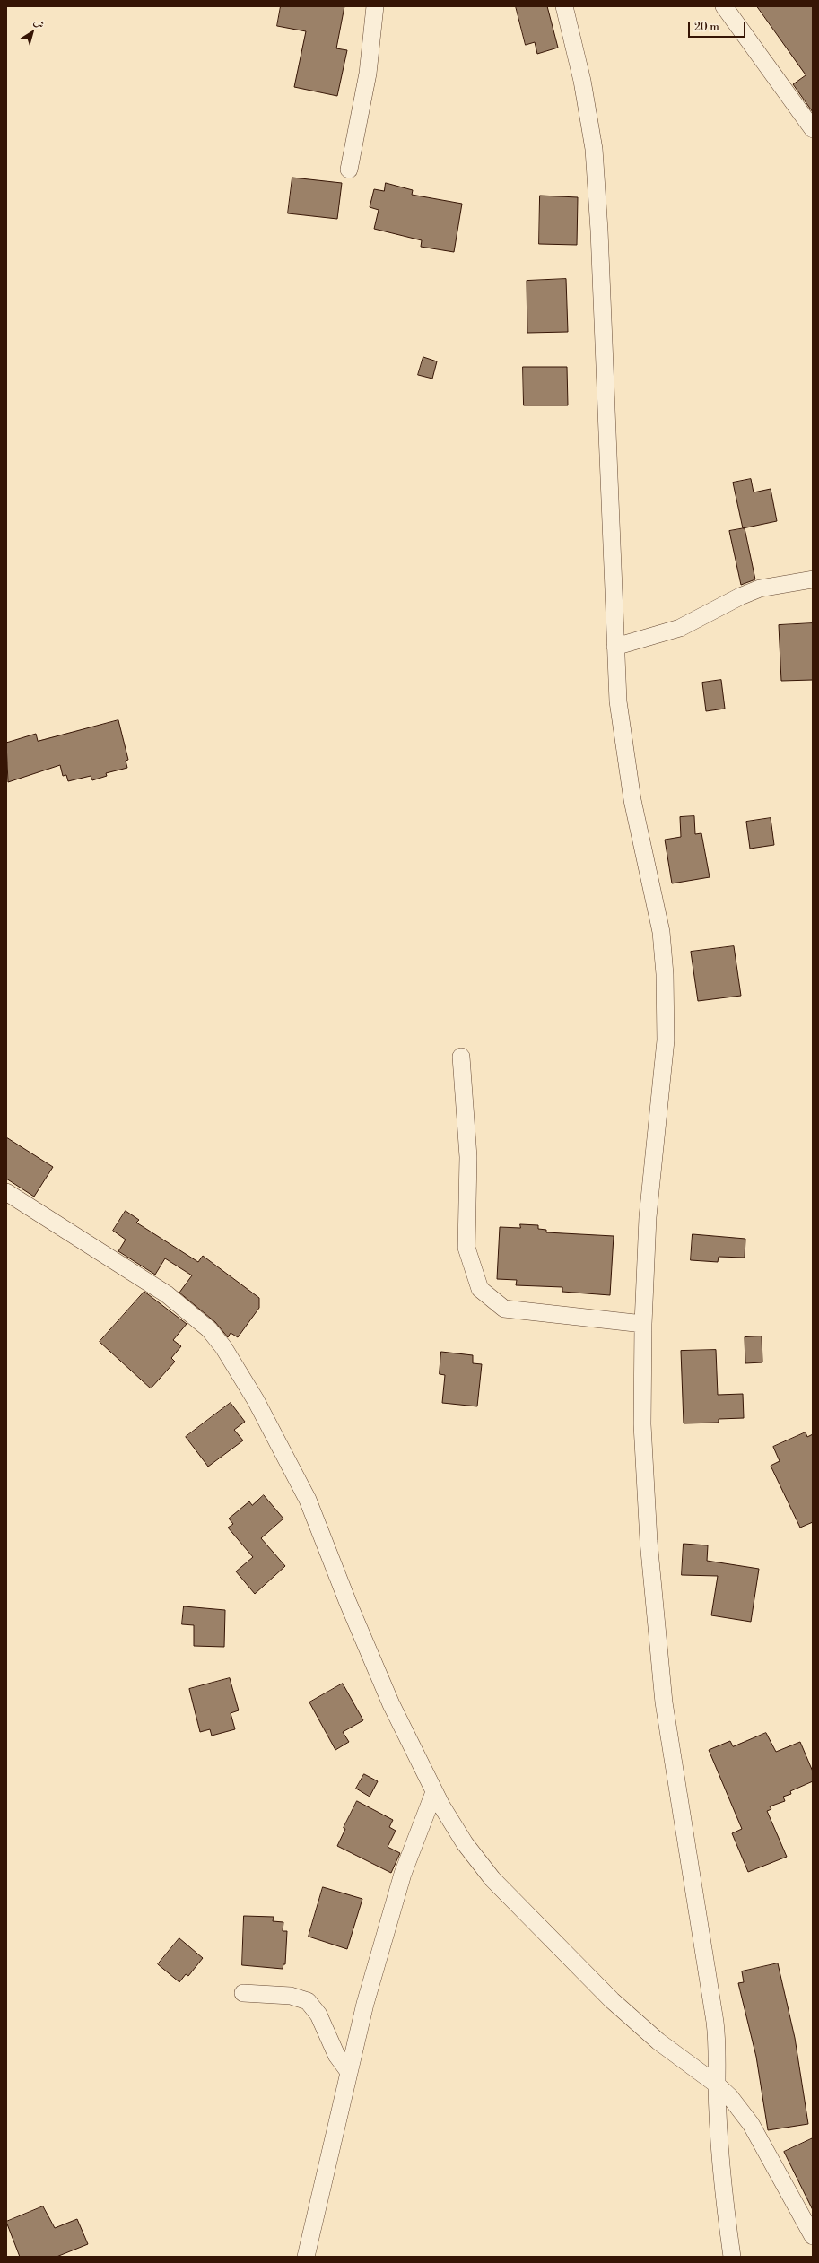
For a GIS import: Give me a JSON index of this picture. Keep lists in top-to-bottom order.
{
  "scale_bar": "20 m",
  "north": "top right"
}
